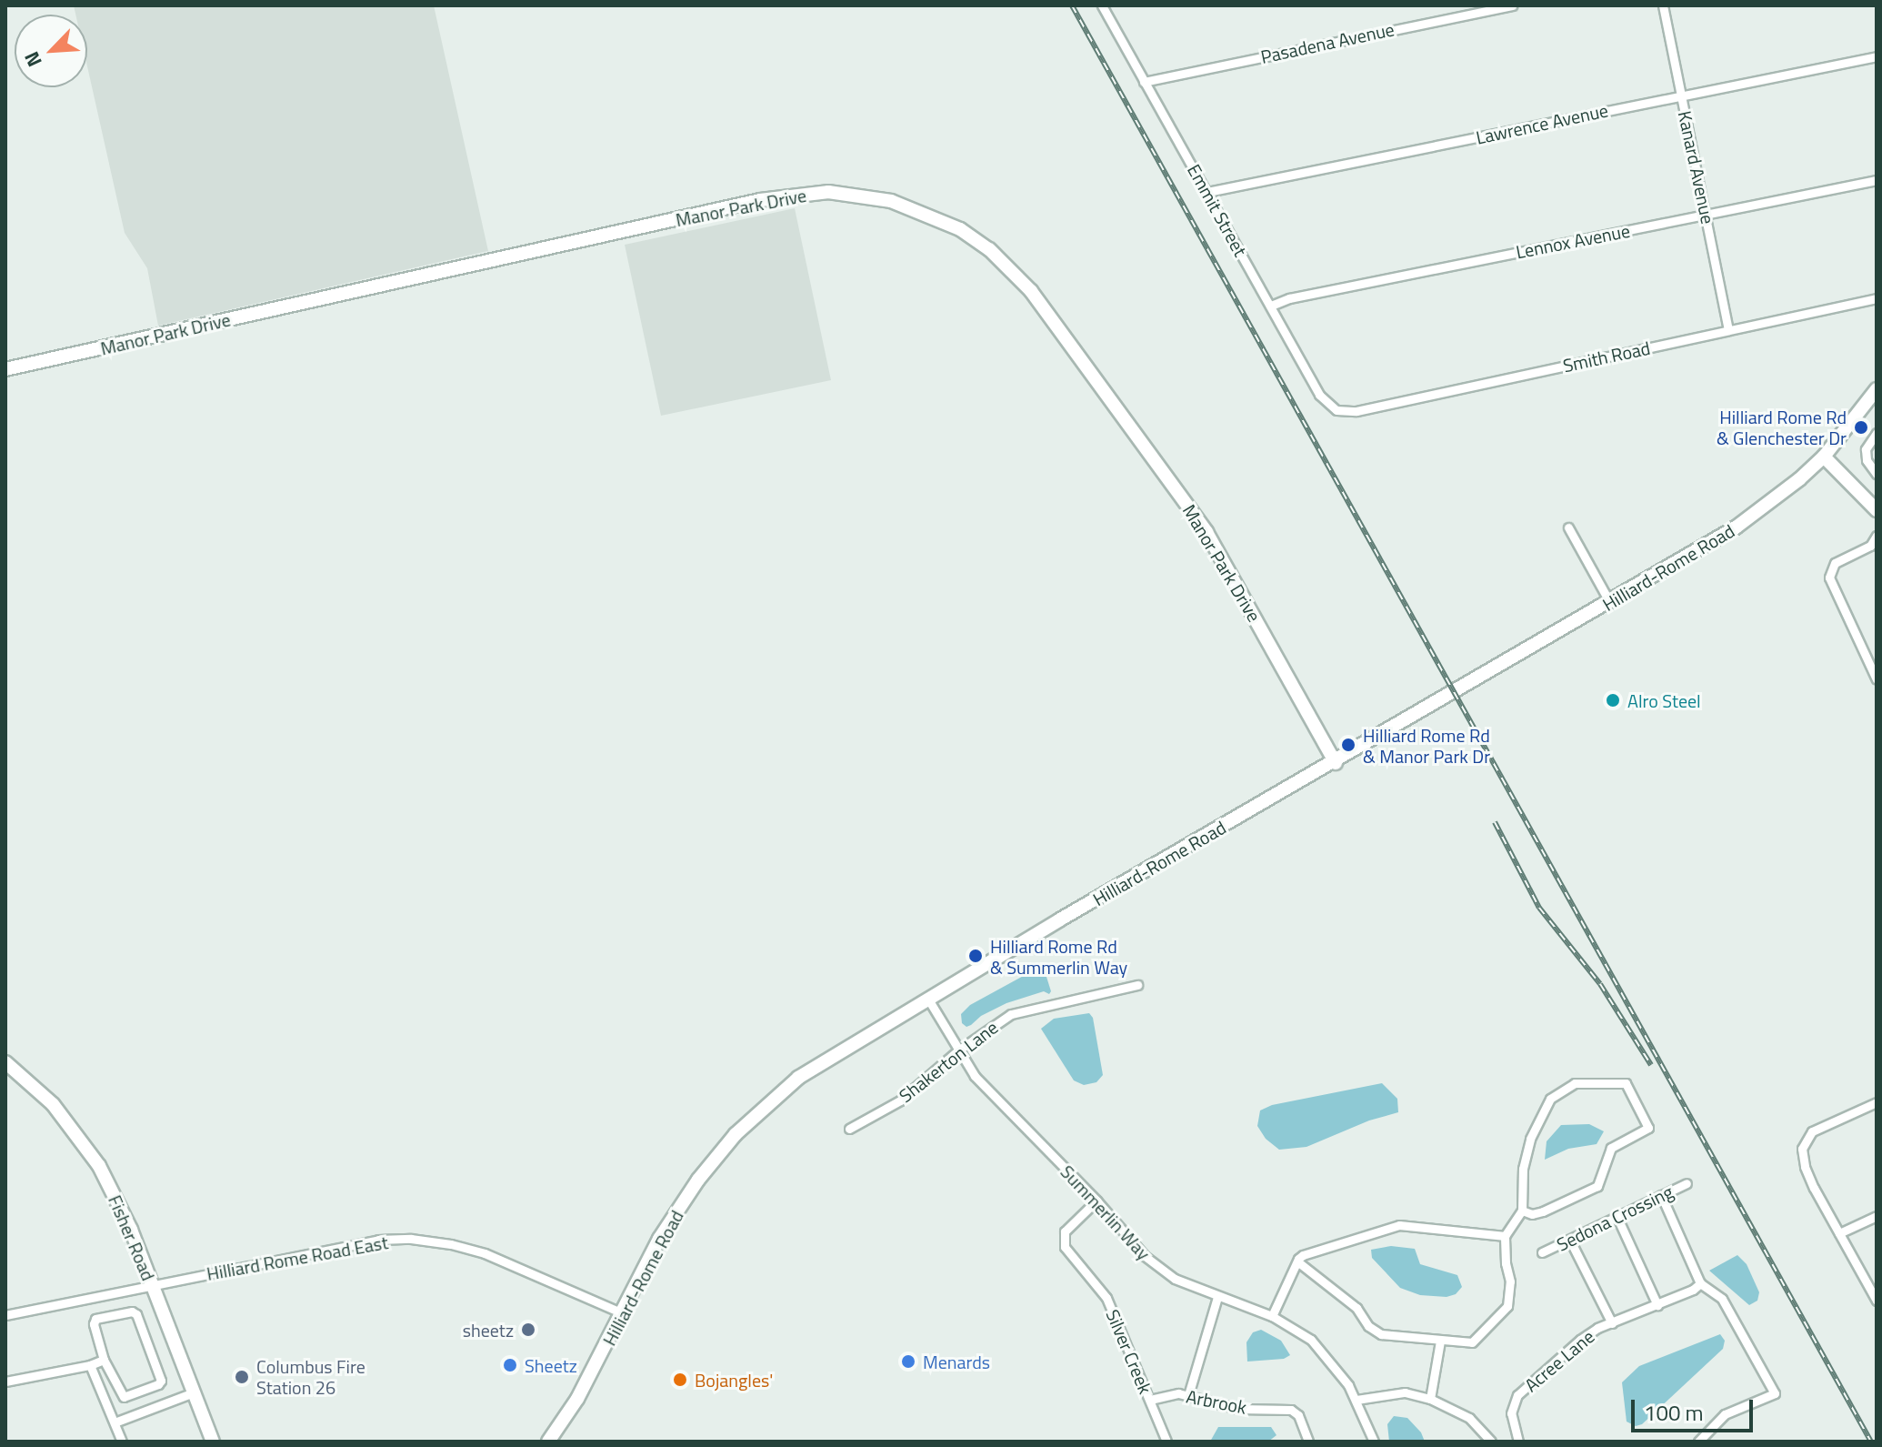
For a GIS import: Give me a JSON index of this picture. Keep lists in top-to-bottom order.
{
  "streets": {
    "main road": ["Manor Park Drive", "Hilliard-Rome Road", "Fisher Road"],
    "street": [
      "Pasadena Avenue",
      "Lawrence Avenue",
      "Kanard Avenue",
      "Emmit Street",
      "Lennox Avenue",
      "Smith Road",
      "Shakerton Lane",
      "Summerlin Way",
      "Sedona Crossing",
      "Hilliard Rome Road East",
      "Silver Creek",
      "Acree Lane",
      "Arbrook"
    ]
  },
  "crossings": [
    ["Pasadena Avenue", "Emmit Street"],
    ["Lawrence Avenue", "Kanard Avenue"],
    ["Lawrence Avenue", "Emmit Street"],
    ["Kanard Avenue", "Lennox Avenue"],
    ["Kanard Avenue", "Smith Road"],
    ["Manor Park Drive", "Hilliard-Rome Road"],
    ["Emmit Street", "Lennox Avenue"],
    ["Emmit Street", "Smith Road"],
    ["Hilliard-Rome Road", "Summerlin Way"],
    ["Hilliard-Rome Road", "Hilliard Rome Road East"],
    ["Shakerton Lane", "Summerlin Way"],
    ["Summerlin Way", "Silver Creek"],
    ["Fisher Road", "Hilliard Rome Road East"],
    ["Silver Creek", "Arbrook"]
  ],
  "places": [
    "Hilliard Rome Rd & Glenchester Dr",
    "Alro Steel",
    "Hilliard Rome Rd & Manor Park Dr",
    "Hilliard Rome Rd & Summerlin Way",
    "sheetz",
    "Menards",
    "Sheetz",
    "Columbus Fire Station 26",
    "Bojangles'"
  ],
  "scale_bar": "100 m",
  "north": "bottom left"
}
